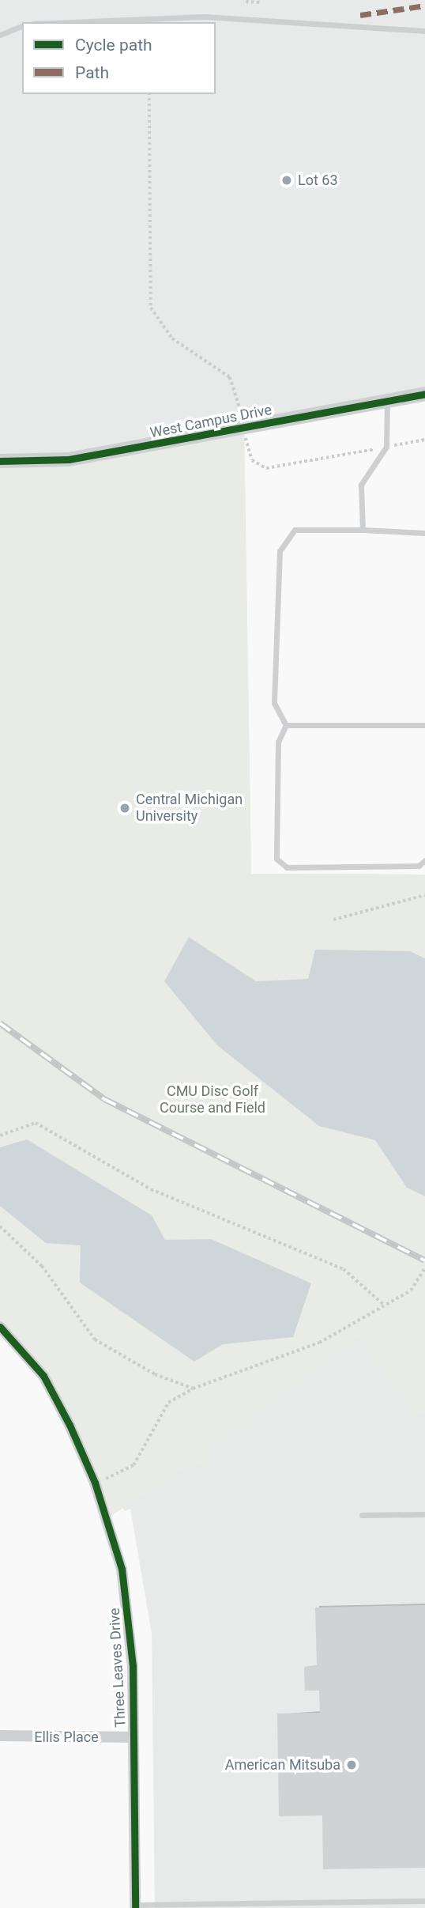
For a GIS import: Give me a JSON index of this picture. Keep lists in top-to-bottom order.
{
  "streets": {
    "street": ["West Campus Drive", "Three Leaves Drive", "Ellis Place"]
  },
  "crossings": [
    ["Three Leaves Drive", "Ellis Place"]
  ],
  "parks": ["CMU Disc Golf Course and Field"],
  "places": ["Lot 63", "Central Michigan University", "American Mitsuba"],
  "legend": ["Cycle path", "Path"]
}
